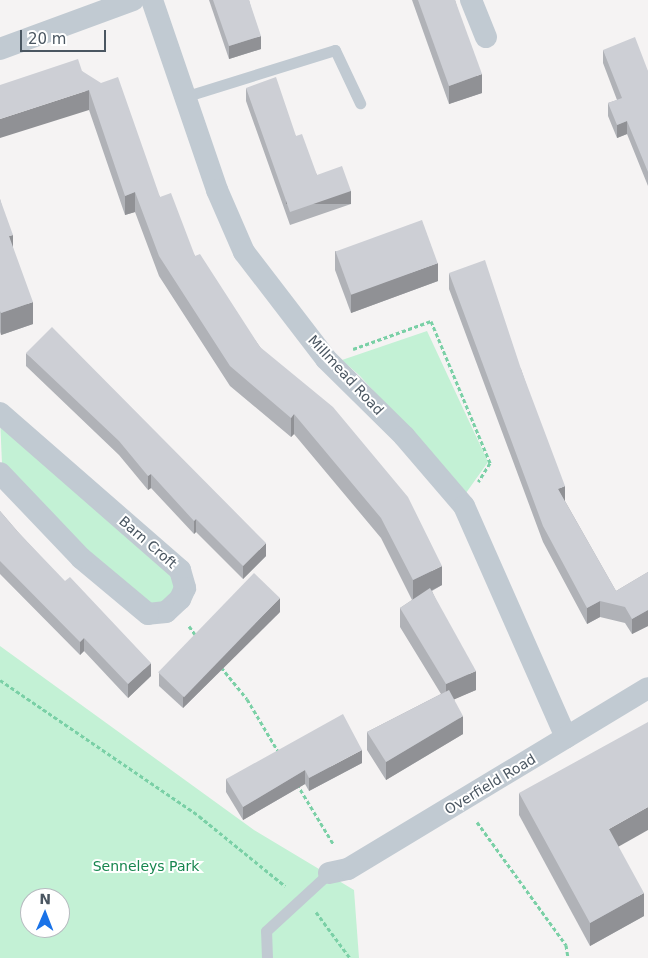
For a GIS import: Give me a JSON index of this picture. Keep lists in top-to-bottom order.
{
  "streets": {
    "street": ["Millmead Road", "Barn Croft", "Overfield Road"]
  },
  "crossings": [
    ["Millmead Road", "Overfield Road"]
  ],
  "parks": ["Senneleys Park"],
  "scale_bar": "20 m",
  "north": "top"
}
